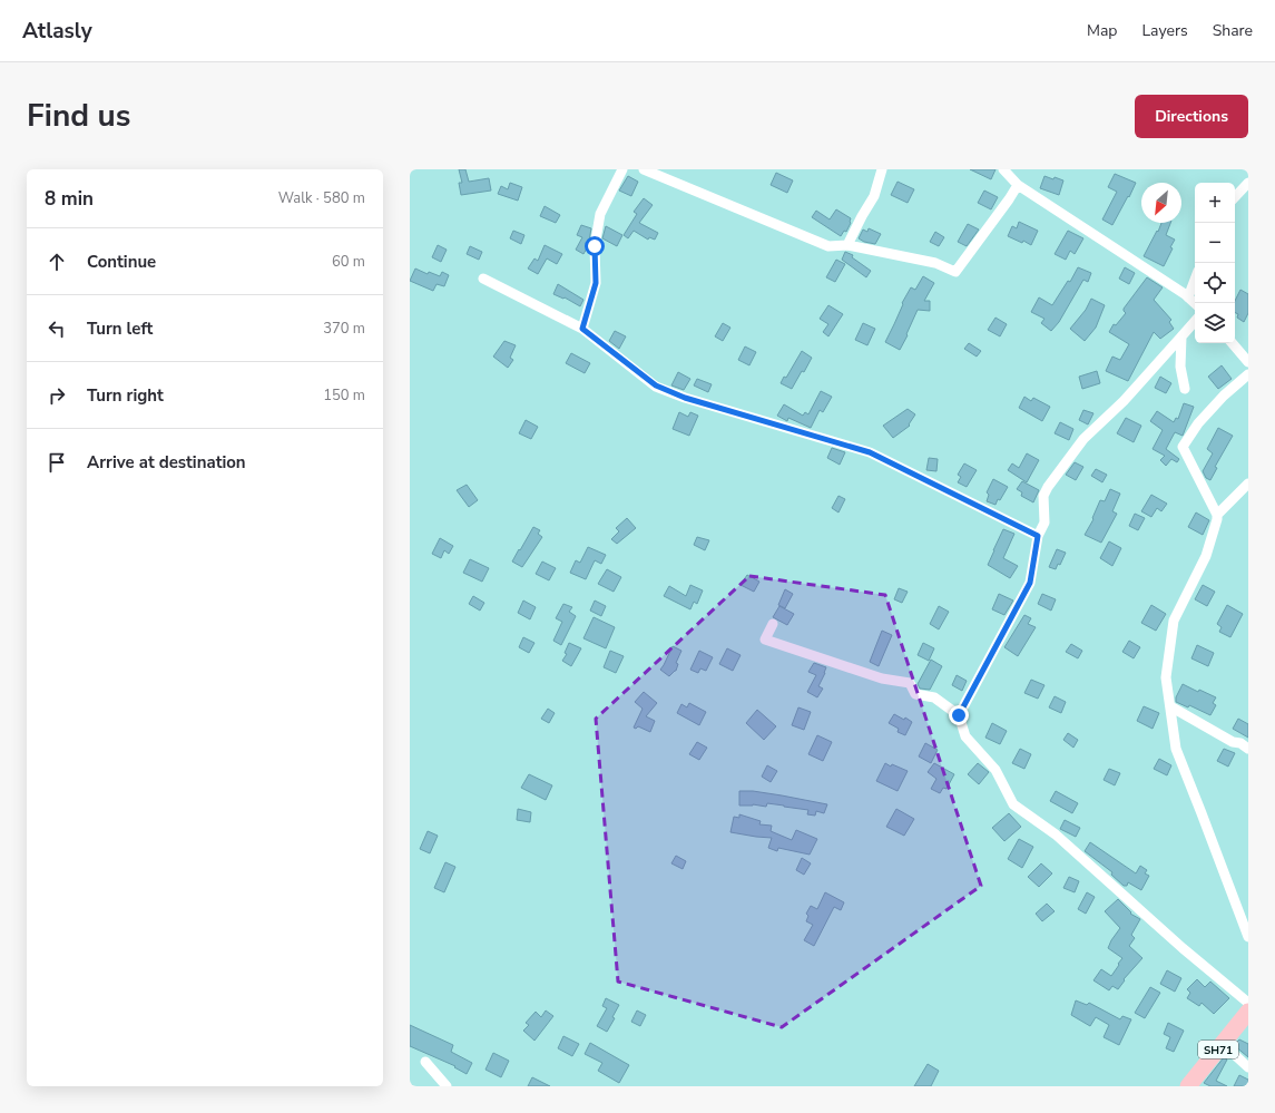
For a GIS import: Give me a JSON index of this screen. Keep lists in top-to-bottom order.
{
  "streets": {
    "main road": ["SH71"]
  },
  "north": "bottom left",
  "page": {
    "header": "Atlasly",
    "nav": ["Map", "Layers", "Share"],
    "title": "Find us",
    "buttons": "Directions",
    "heading": ["8 min", "Walk · 580 m"],
    "map_buttons": ["+", "−"],
    "list": [
      ["Continue", "60 m"],
      ["Turn left", "370 m"],
      ["Turn right", "150 m"],
      "Arrive at destination"
    ]
  }
}
